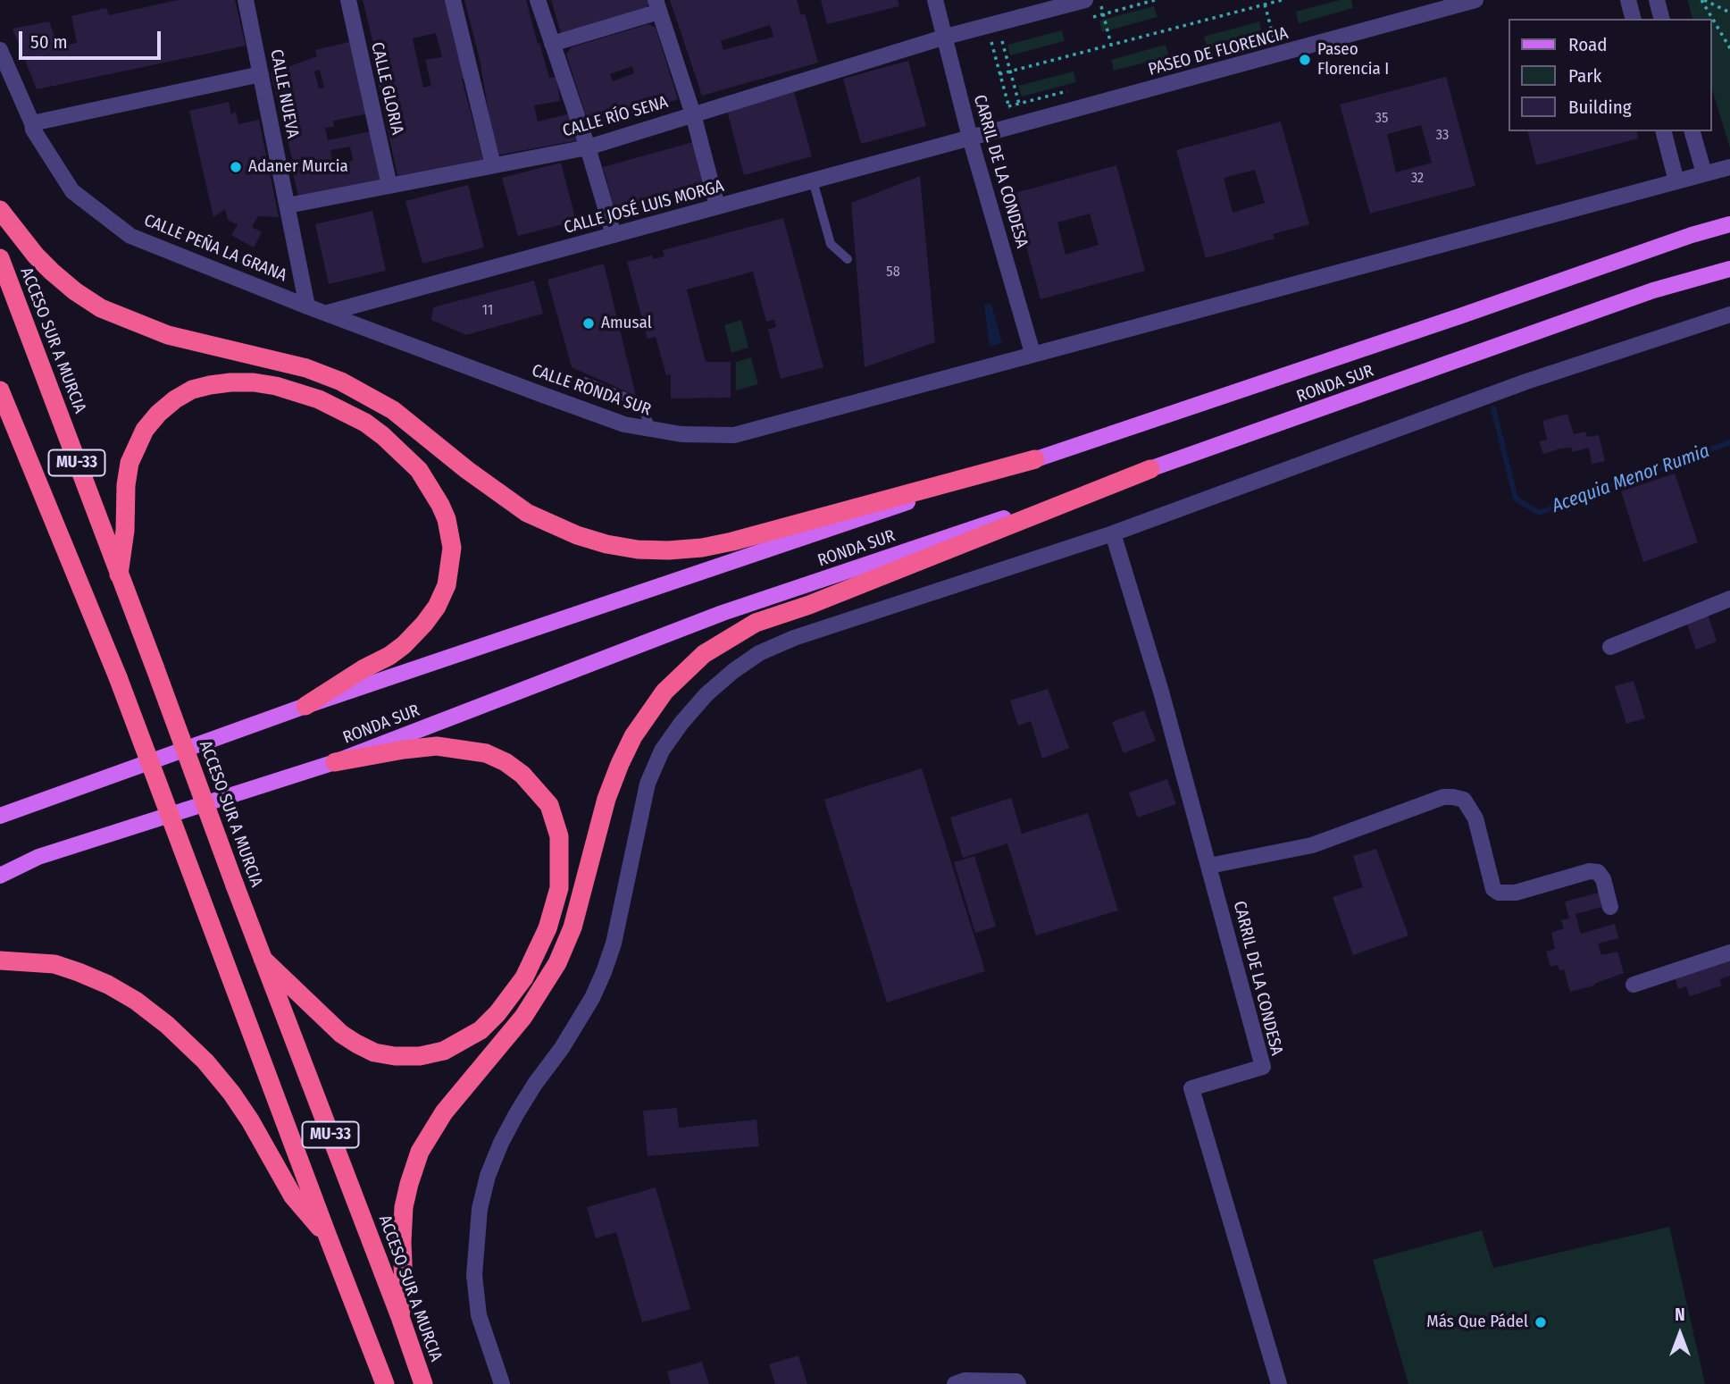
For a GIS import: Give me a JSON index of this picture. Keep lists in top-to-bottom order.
{
  "streets": {
    "highway": ["ACCESO SUR A MURCIA", "MU-33"],
    "main road": ["RONDA SUR"],
    "street": [
      "PASEO DE FLORENCIA",
      "CALLE GLORIA",
      "CALLE NUEVA",
      "CALLE RÍO SENA",
      "CARRIL DE LA CONDESA",
      "CALLE JOSÉ LUIS MORGA",
      "CALLE PEÑA LA GRANA",
      "CALLE RONDA SUR"
    ]
  },
  "crossings": [
    ["PASEO DE FLORENCIA", "CARRIL DE LA CONDESA"],
    ["PASEO DE FLORENCIA", "CALLE JOSÉ LUIS MORGA"],
    ["CALLE GLORIA", "CALLE RÍO SENA"],
    ["CALLE NUEVA", "CALLE RÍO SENA"],
    ["CALLE NUEVA", "CALLE PEÑA LA GRANA"],
    ["CALLE RÍO SENA", "CARRIL DE LA CONDESA"],
    ["CARRIL DE LA CONDESA", "CALLE JOSÉ LUIS MORGA"],
    ["CARRIL DE LA CONDESA", "CALLE RONDA SUR"],
    ["CALLE JOSÉ LUIS MORGA", "CALLE PEÑA LA GRANA"],
    ["CALLE JOSÉ LUIS MORGA", "CALLE RONDA SUR"],
    ["CALLE PEÑA LA GRANA", "CALLE RONDA SUR"]
  ],
  "water": ["Acequia Menor Rumia"],
  "places": [
    "Paseo Florencia I",
    "Adaner Murcia",
    "Amusal",
    "Más Que Pádel"
  ],
  "house_numbers": [
    "35",
    "33",
    "32",
    "58",
    "11"
  ],
  "legend": ["Road", "Park", "Building"],
  "scale_bar": "50 m",
  "north": "top"
}
